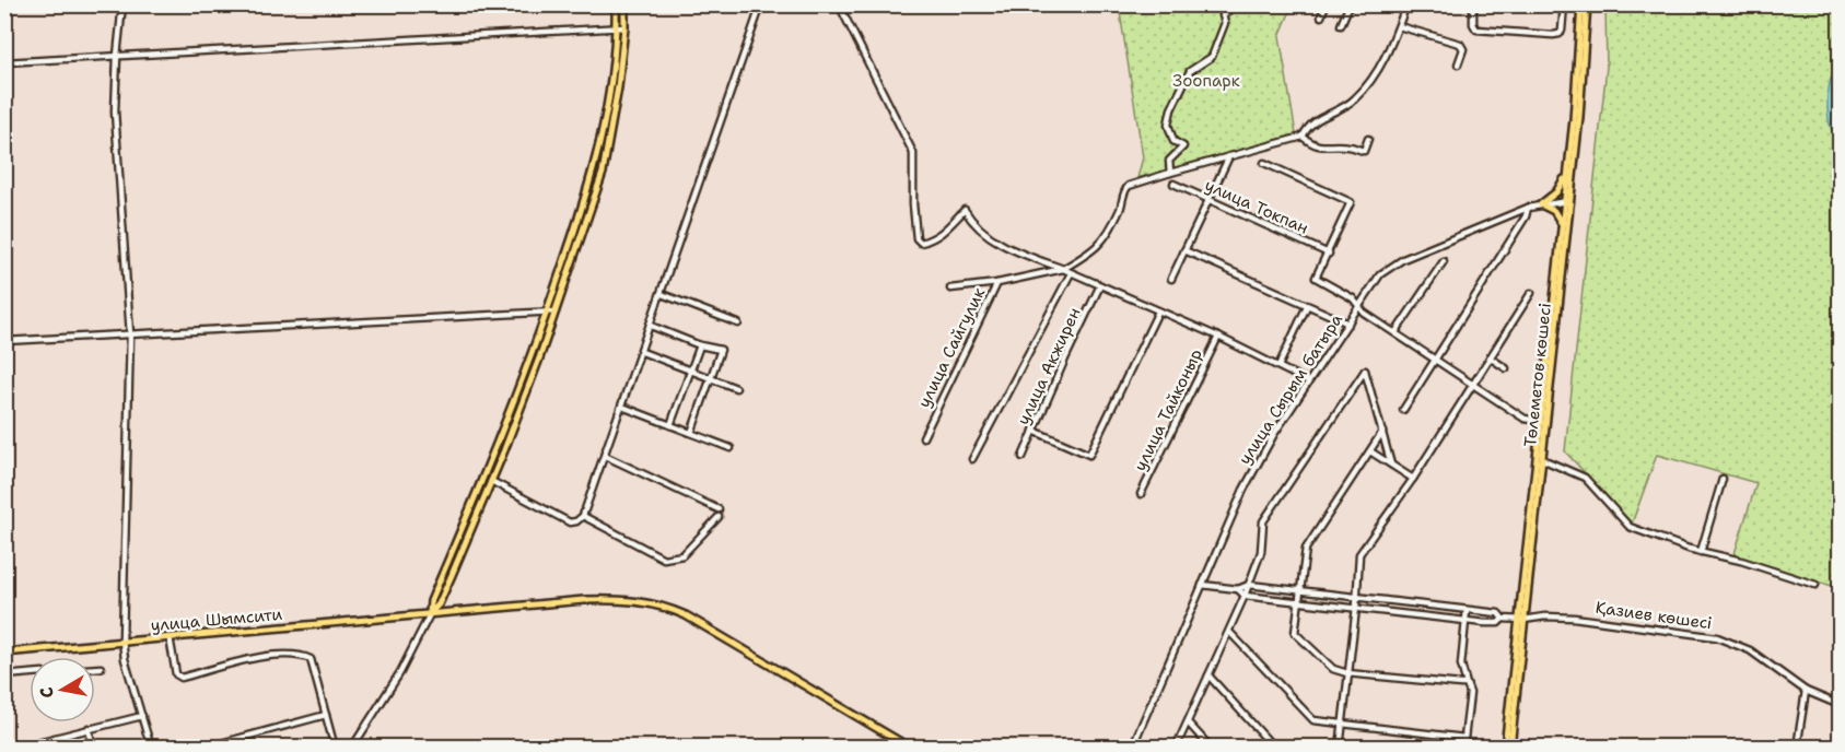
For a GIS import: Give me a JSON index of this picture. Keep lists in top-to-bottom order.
{
  "streets": {
    "main road": ["Төлеметов көшесі", "улица Шымсити"],
    "street": [
      "улица Токпан",
      "улица Сайгулик",
      "улица Акжирен",
      "улица Сырым батыра",
      "улица Тайконыр",
      "Қазиев көшесі"
    ]
  },
  "crossings": [
    ["Төлеметов көшесі", "улица Сырым батыра"],
    ["Төлеметов көшесі", "Қазиев көшесі"]
  ],
  "parks": ["Зоопарк"],
  "north": "left"
}
